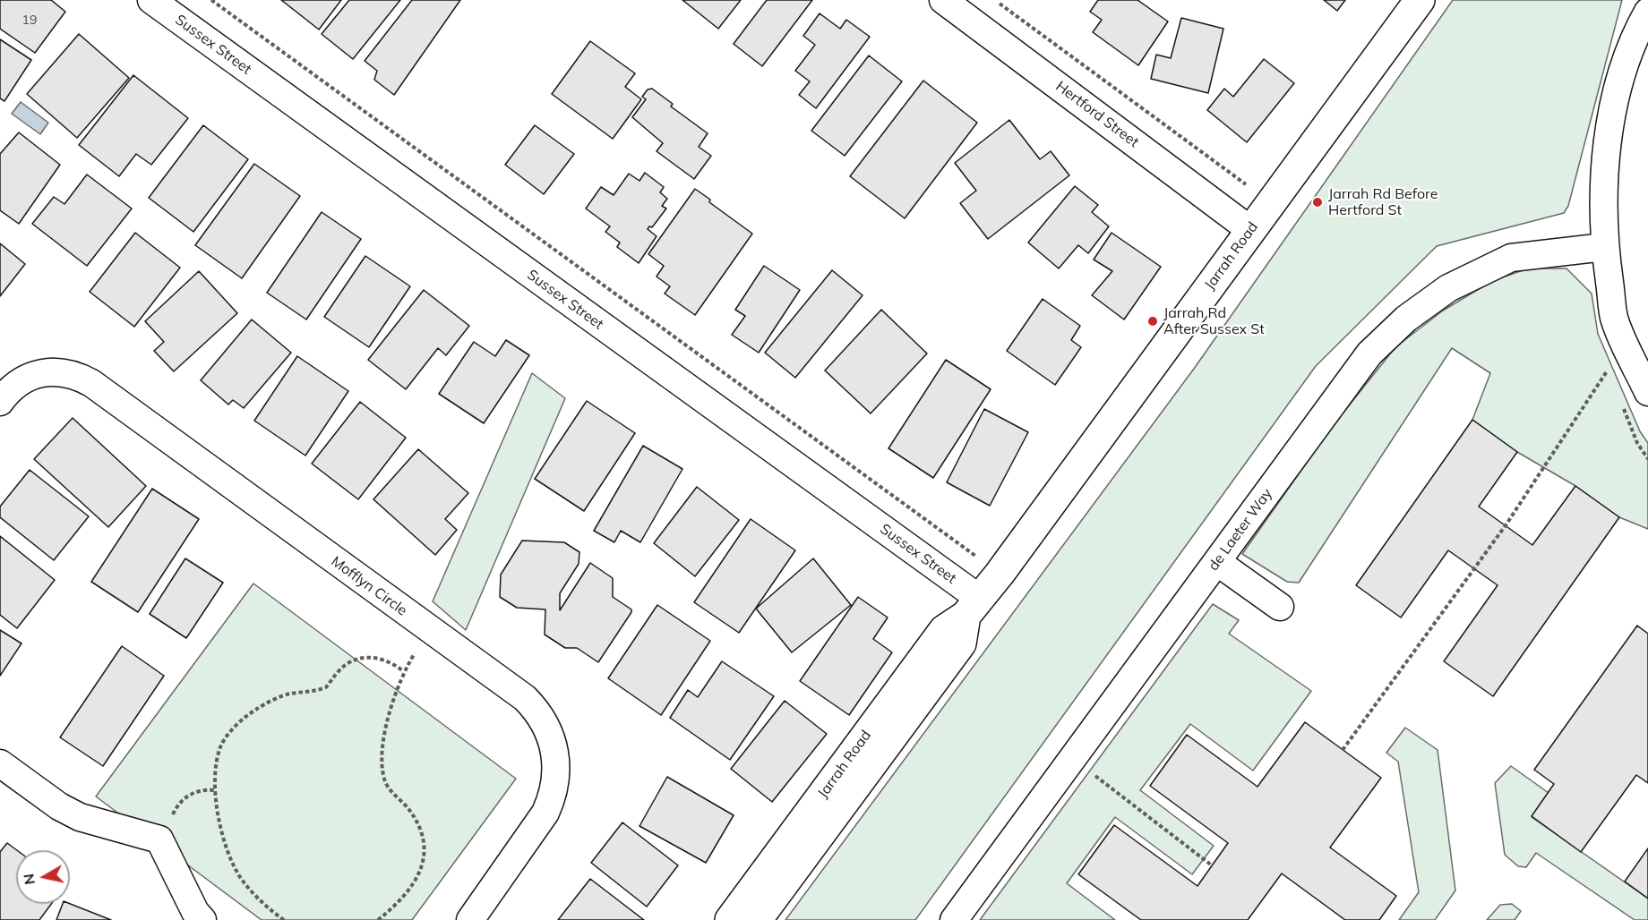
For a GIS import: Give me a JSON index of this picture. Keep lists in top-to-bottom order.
{
  "streets": {
    "street": [
      "Sussex Street",
      "Hertford Street",
      "Jarrah Road",
      "de Laeter Way",
      "Mofflyn Circle"
    ]
  },
  "crossings": [
    ["Sussex Street", "Jarrah Road"],
    ["Hertford Street", "Jarrah Road"]
  ],
  "places": ["Jarrah Rd Before Hertford St", "Jarrah Rd After Sussex St"],
  "house_numbers": ["19"],
  "north": "left"
}
